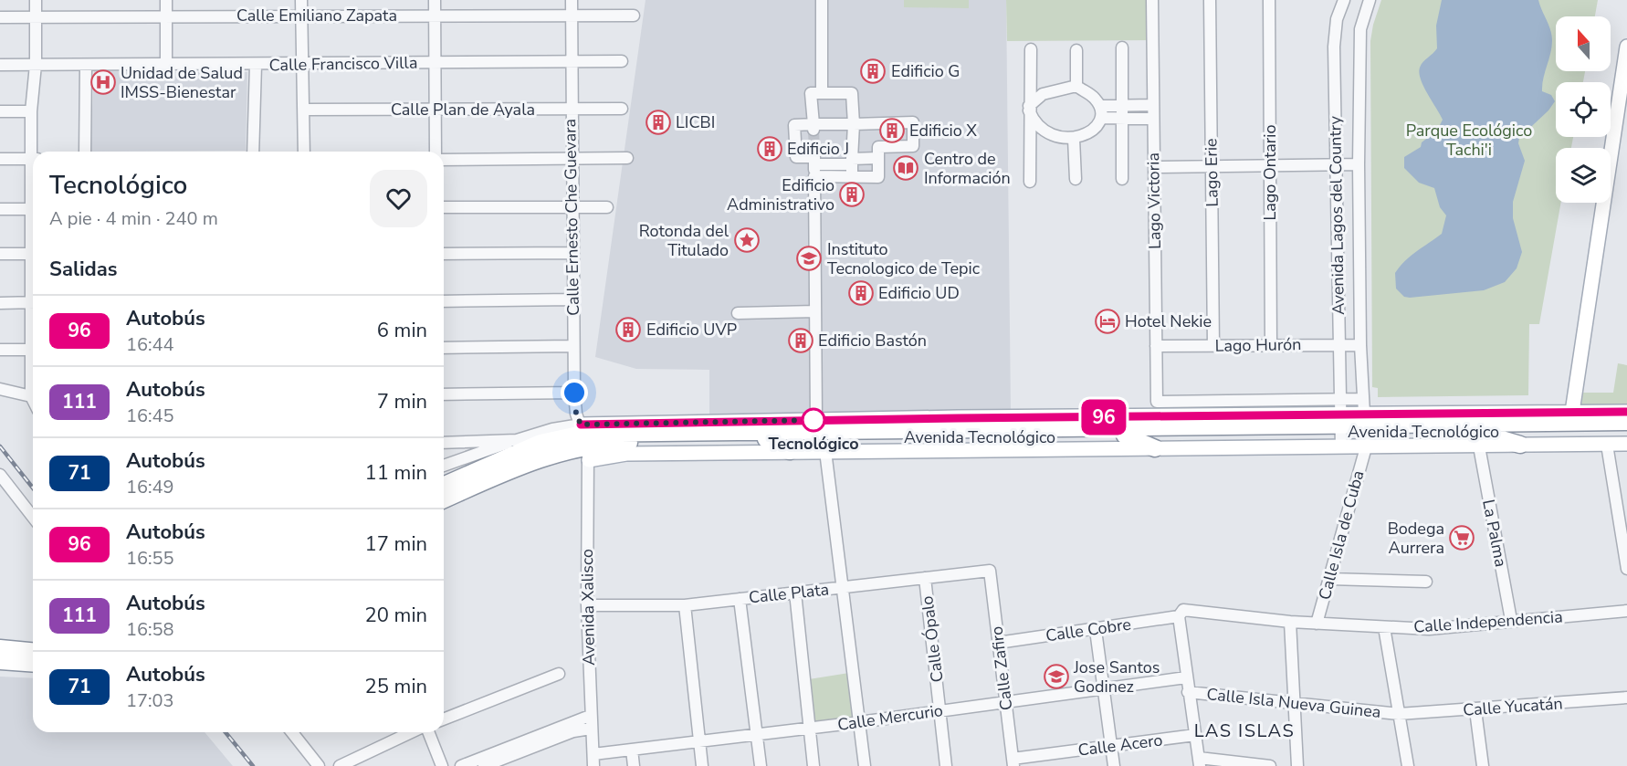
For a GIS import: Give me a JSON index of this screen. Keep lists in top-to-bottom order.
{
  "streets": {
    "highway": ["Avenida Tecnológico"],
    "street": [
      "Calle Emiliano Zapata",
      "Calle Francisco Villa",
      "Calle Plan de Ayala",
      "Lago Erie",
      "Lago Ontario",
      "Lago Victoria",
      "Avenida Lagos del Country",
      "Calle Ernesto Che Guevara",
      "Lago Hurón",
      "La Palma",
      "Calle Isla de Cuba",
      "Calle Plata",
      "Avenida Xalisco",
      "Calle Independencia",
      "Calle Cobre",
      "Calle Ópalo",
      "Calle Zafiro",
      "Calle Isla Nueva Guinea",
      "Calle Yucatán",
      "Calle Mercurio",
      "Calle Acero"
    ]
  },
  "crossings": [
    ["Calle Emiliano Zapata", "Calle Ernesto Che Guevara"],
    ["Calle Francisco Villa", "Calle Ernesto Che Guevara"],
    ["Calle Plan de Ayala", "Calle Ernesto Che Guevara"],
    ["Lago Erie", "Lago Hurón"],
    ["Lago Ontario", "Lago Hurón"],
    ["Lago Victoria", "Lago Hurón"],
    ["Lago Victoria", "Avenida Tecnológico"],
    ["Avenida Lagos del Country", "Lago Hurón"],
    ["Avenida Lagos del Country", "Avenida Tecnológico"],
    ["Avenida Lagos del Country", "Calle Isla de Cuba"],
    ["Calle Ernesto Che Guevara", "Avenida Tecnológico"],
    ["Calle Ernesto Che Guevara", "Avenida Xalisco"],
    ["Avenida Tecnológico", "La Palma"],
    ["Avenida Tecnológico", "Calle Isla de Cuba"],
    ["Avenida Tecnológico", "Avenida Xalisco"],
    ["La Palma", "Calle Independencia"],
    ["Calle Isla de Cuba", "Calle Independencia"],
    ["Calle Plata", "Avenida Xalisco"],
    ["Calle Plata", "Calle Ópalo"],
    ["Calle Plata", "Calle Zafiro"],
    ["Avenida Xalisco", "Calle Mercurio"],
    ["Calle Independencia", "Calle Cobre"],
    ["Calle Cobre", "Calle Zafiro"],
    ["Calle Ópalo", "Calle Mercurio"],
    ["Calle Zafiro", "Calle Mercurio"],
    ["Calle Zafiro", "Calle Acero"],
    ["Calle Isla Nueva Guinea", "Calle Yucatán"]
  ],
  "districts": ["LAS ISLAS"],
  "parks": ["Parque Ecológico Tachi'i"],
  "places": {
    "building": [
      "Edificio G",
      "LICBI",
      "Edificio X",
      "Edificio J",
      "Edificio Administrativo",
      "Edificio UD",
      "Edificio UVP",
      "Edificio Bastón"
    ],
    "hospital": ["Unidad de Salud IMSS-Bienestar"],
    "library": ["Centro de Información"],
    "place": ["Rotonda del Titulado"],
    "school or university": ["Instituto Tecnologico de Tepic", "Jose Santos Godinez"],
    "hotel": ["Hotel Nekie"],
    "other": ["Tecnológico"],
    "supermarket": ["Bodega Aurrera"]
  },
  "lines": ["bus line 96"],
  "north": "top",
  "page": {
    "on_map": "96",
    "heading": [
      ["Tecnológico", "A pie · 4 min · 240 m"],
      "Salidas"
    ],
    "list": [
      {
        "mark": "96",
        "name": "Autobús",
        "note": "16:44",
        "value": "6 min"
      },
      {
        "mark": "111",
        "name": "Autobús",
        "note": "16:45",
        "value": "7 min"
      },
      {
        "mark": "71",
        "name": "Autobús",
        "note": "16:49",
        "value": "11 min"
      },
      {
        "mark": "96",
        "name": "Autobús",
        "note": "16:55",
        "value": "17 min"
      },
      {
        "mark": "111",
        "name": "Autobús",
        "note": "16:58",
        "value": "20 min"
      },
      {
        "mark": "71",
        "name": "Autobús",
        "note": "17:03",
        "value": "25 min"
      }
    ]
  }
}
